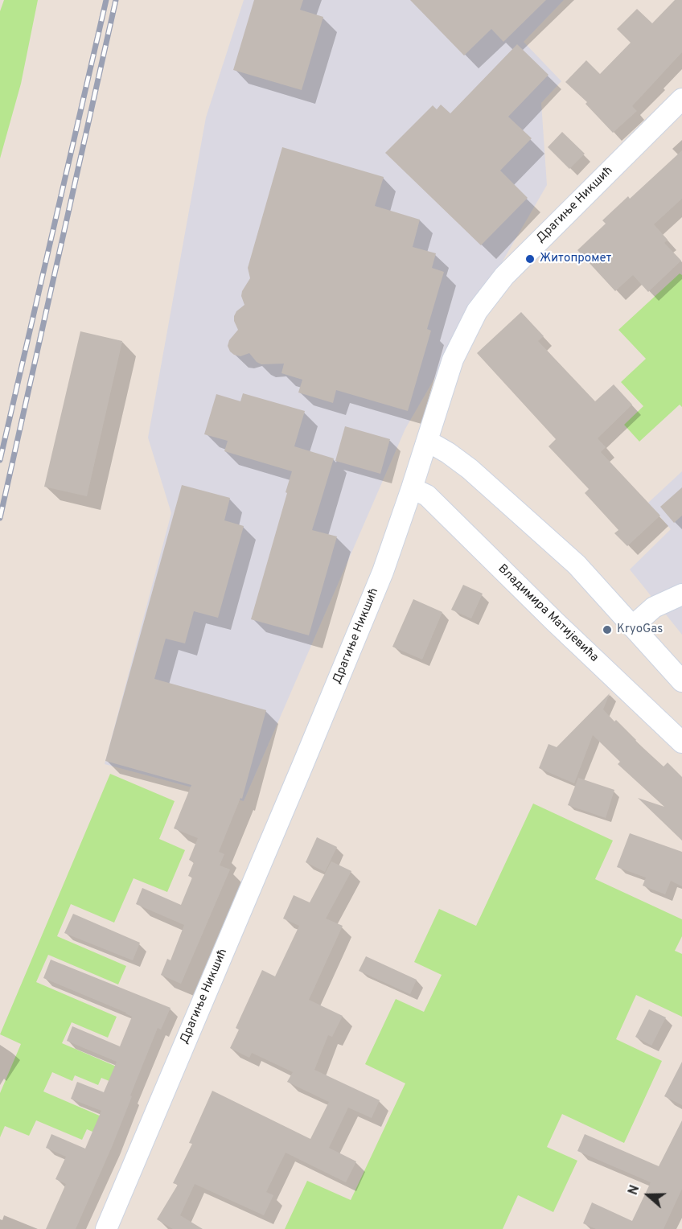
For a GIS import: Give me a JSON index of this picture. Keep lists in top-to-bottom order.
{
  "streets": {
    "street": ["Драгиње Никшић", "Владимира Матијевића"]
  },
  "crossings": [
    ["Драгиње Никшић", "Владимира Матијевића"]
  ],
  "places": ["Житопромет", "KryoGas"],
  "north": "left"
}
